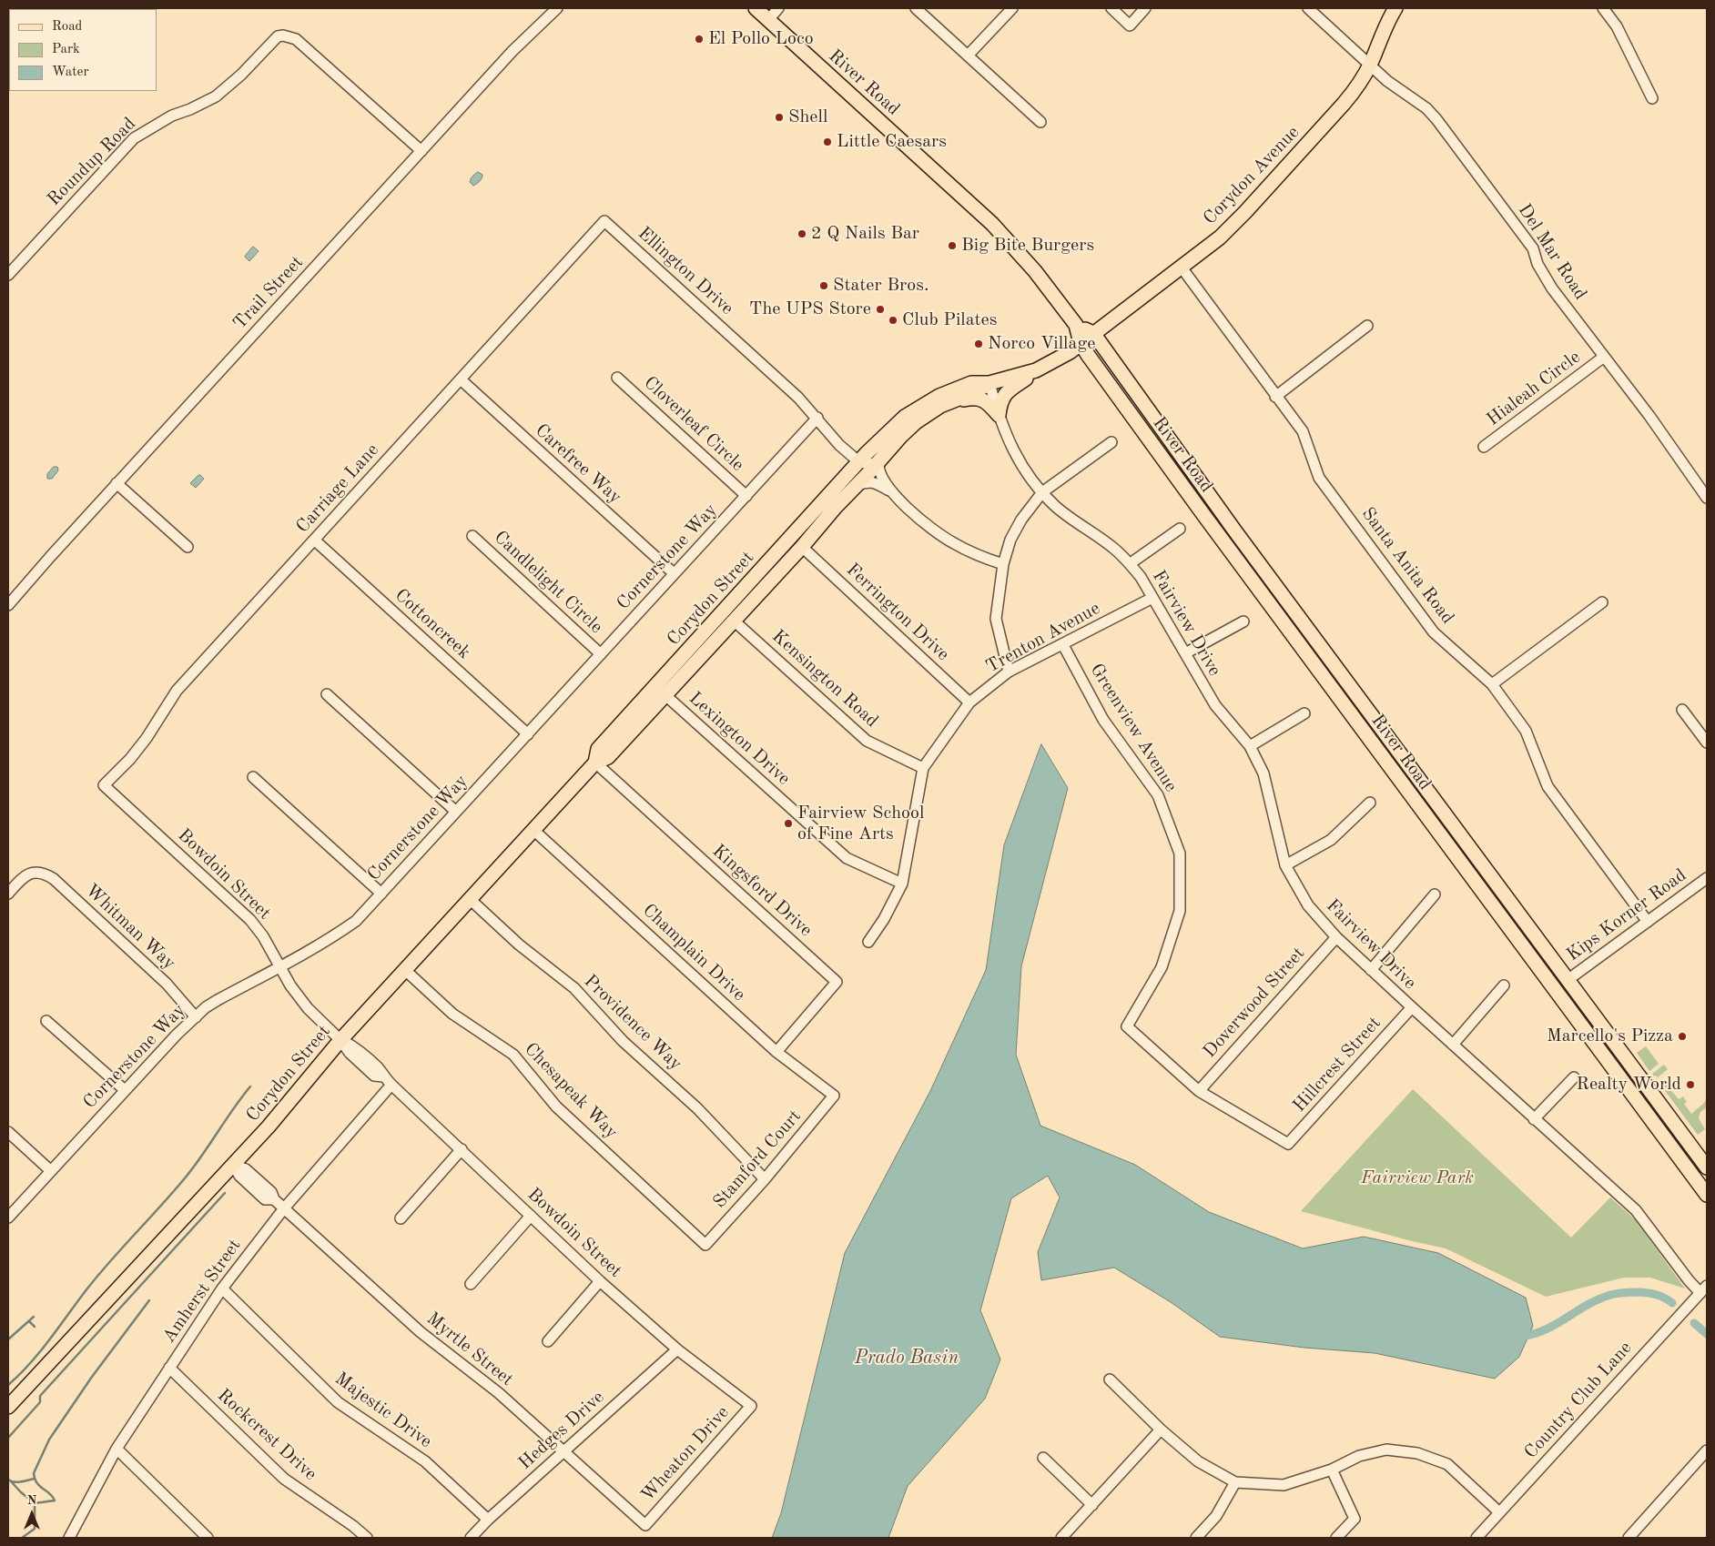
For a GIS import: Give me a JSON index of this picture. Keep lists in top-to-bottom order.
{
  "streets": {
    "main road": ["River Road", "Corydon Avenue", "Corydon Street"],
    "street": [
      "Roundup Road",
      "Del Mar Road",
      "Ellington Drive",
      "Trail Street",
      "Hialeah Circle",
      "Cloverleaf Circle",
      "Carefree Way",
      "Carriage Lane",
      "Cornerstone Way",
      "Santa Anita Road",
      "Candlelight Circle",
      "Ferrington Drive",
      "Fairview Drive",
      "Cottoncreek",
      "Trenton Avenue",
      "Kensington Road",
      "Greenview Avenue",
      "Lexington Drive",
      "Bowdoin Street",
      "Kingsford Drive",
      "Kips Korner Road",
      "Whitman Way",
      "Champlain Drive",
      "Doverwood Street",
      "Providence Way",
      "Hillcrest Street",
      "Chesapeak Way",
      "Stamford Court",
      "Amherst Street",
      "Myrtle Street",
      "Country Club Lane",
      "Majestic Drive",
      "Hedges Drive",
      "Rockcrest Drive",
      "Wheaton Drive"
    ]
  },
  "crossings": [
    ["River Road", "Corydon Avenue"],
    ["River Road", "Corydon Street"],
    ["River Road", "Kips Korner Road"],
    ["Roundup Road", "Trail Street"],
    ["Corydon Avenue", "Del Mar Road"],
    ["Corydon Avenue", "Santa Anita Road"],
    ["Corydon Avenue", "Corydon Street"],
    ["Del Mar Road", "Hialeah Circle"],
    ["Ellington Drive", "Carriage Lane"],
    ["Ellington Drive", "Cornerstone Way"],
    ["Ellington Drive", "Corydon Street"],
    ["Cloverleaf Circle", "Cornerstone Way"],
    ["Carefree Way", "Carriage Lane"],
    ["Carefree Way", "Cornerstone Way"],
    ["Carriage Lane", "Cottoncreek"],
    ["Carriage Lane", "Bowdoin Street"],
    ["Cornerstone Way", "Candlelight Circle"],
    ["Cornerstone Way", "Cottoncreek"],
    ["Cornerstone Way", "Bowdoin Street"],
    ["Cornerstone Way", "Whitman Way"],
    ["Santa Anita Road", "Kips Korner Road"],
    ["Corydon Street", "Ferrington Drive"],
    ["Corydon Street", "Fairview Drive"],
    ["Corydon Street", "Kensington Road"],
    ["Corydon Street", "Lexington Drive"],
    ["Corydon Street", "Bowdoin Street"],
    ["Corydon Street", "Kingsford Drive"],
    ["Corydon Street", "Champlain Drive"],
    ["Corydon Street", "Providence Way"],
    ["Corydon Street", "Chesapeak Way"],
    ["Corydon Street", "Myrtle Street"],
    ["Ferrington Drive", "Trenton Avenue"],
    ["Fairview Drive", "Trenton Avenue"],
    ["Fairview Drive", "Doverwood Street"],
    ["Fairview Drive", "Hillcrest Street"],
    ["Fairview Drive", "Country Club Lane"],
    ["Trenton Avenue", "Kensington Road"],
    ["Trenton Avenue", "Greenview Avenue"],
    ["Trenton Avenue", "Lexington Drive"],
    ["Greenview Avenue", "Doverwood Street"],
    ["Greenview Avenue", "Hillcrest Street"],
    ["Bowdoin Street", "Amherst Street"],
    ["Bowdoin Street", "Hedges Drive"],
    ["Bowdoin Street", "Wheaton Drive"],
    ["Kingsford Drive", "Champlain Drive"],
    ["Champlain Drive", "Stamford Court"],
    ["Providence Way", "Stamford Court"],
    ["Chesapeak Way", "Stamford Court"],
    ["Amherst Street", "Myrtle Street"],
    ["Amherst Street", "Majestic Drive"],
    ["Amherst Street", "Rockcrest Drive"],
    ["Myrtle Street", "Hedges Drive"],
    ["Myrtle Street", "Wheaton Drive"],
    ["Majestic Drive", "Hedges Drive"]
  ],
  "water": ["Prado Basin"],
  "parks": ["Fairview Park"],
  "places": [
    "El Pollo Loco",
    "Shell",
    "Little Caesars",
    "2 Q Nails Bar",
    "Big Bite Burgers",
    "Stater Bros.",
    "The UPS Store",
    "Club Pilates",
    "Norco Village",
    "Fairview School of Fine Arts",
    "Marcello's Pizza",
    "Realty World"
  ],
  "legend": ["Road", "Park", "Water"],
  "north": "top"
}
